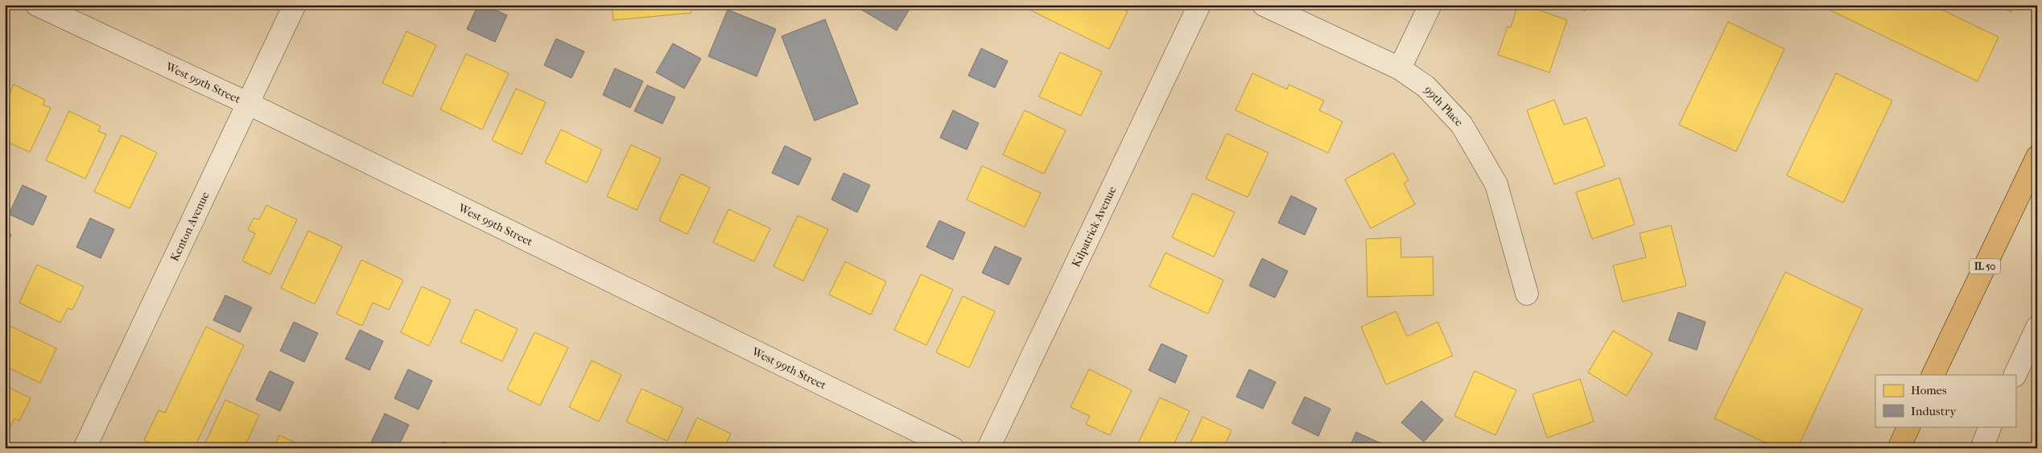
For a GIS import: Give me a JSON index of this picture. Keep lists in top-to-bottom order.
{
  "streets": {
    "main road": ["IL 50"],
    "street": [
      "West 99th Street",
      "99th Place",
      "Kilpatrick Avenue",
      "Kenton Avenue"
    ]
  },
  "crossings": [
    ["West 99th Street", "Kenton Avenue"]
  ],
  "legend": ["Homes", "Industry"]
}
